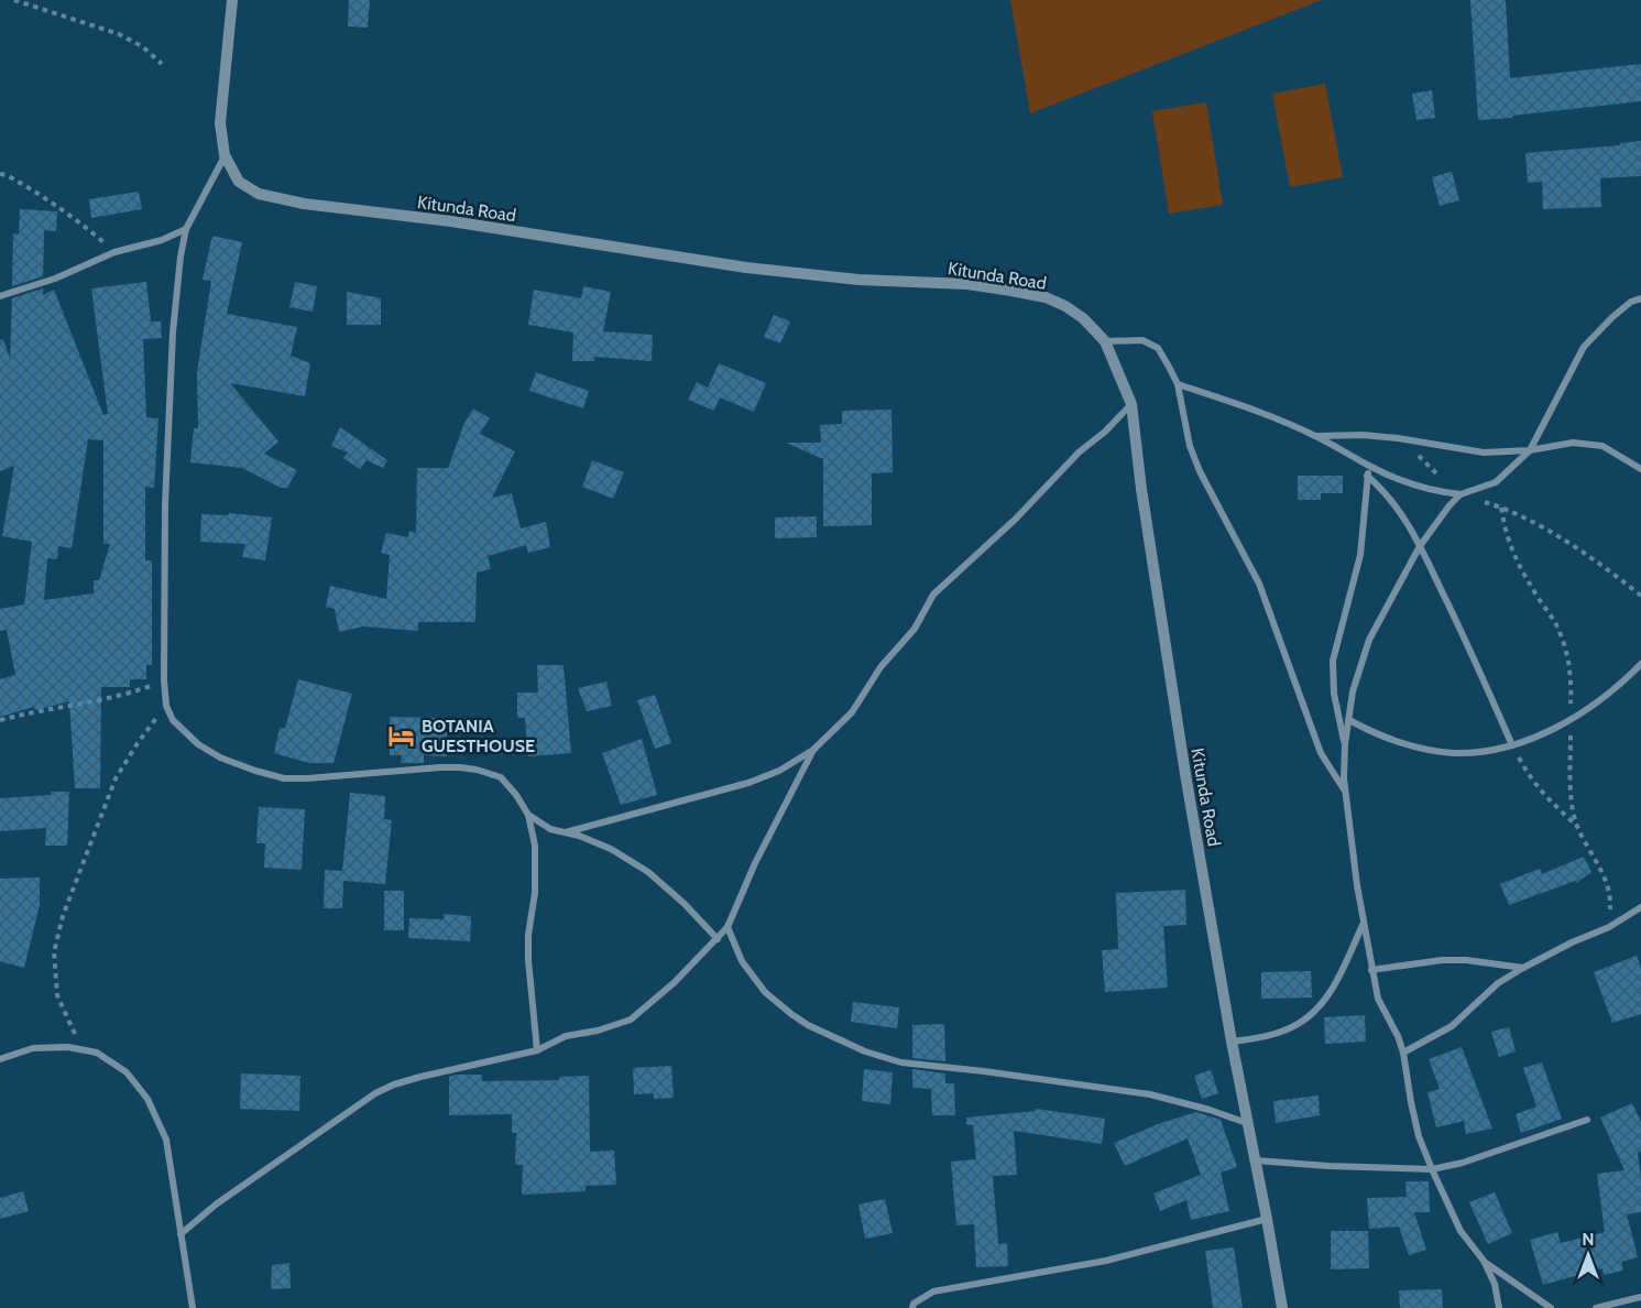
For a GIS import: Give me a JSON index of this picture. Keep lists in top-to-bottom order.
{
  "streets": {
    "street": ["Kitunda Road"]
  },
  "places": {
    "hotel": ["BOTANIA GUESTHOUSE"]
  },
  "north": "top"
}
